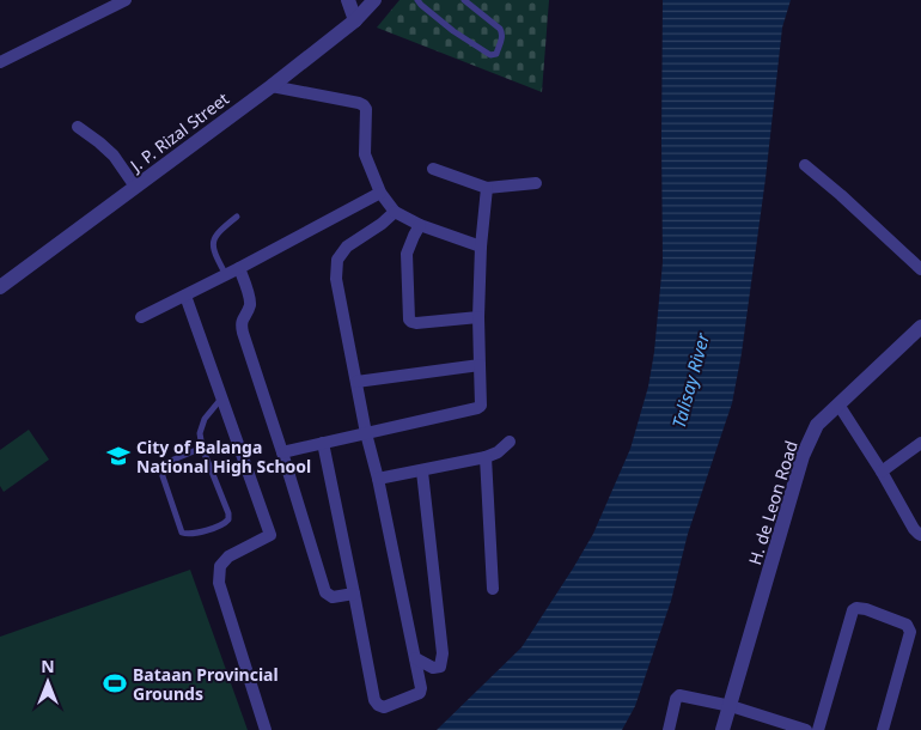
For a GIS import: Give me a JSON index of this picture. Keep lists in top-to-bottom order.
{
  "streets": {
    "street": ["J. P. Rizal Street", "H. de Leon Road"]
  },
  "water": ["Talisay River"],
  "places": {
    "school or university": ["City of Balanga National High School"],
    "sports": ["Bataan Provincial Grounds"]
  },
  "north": "top"
}
